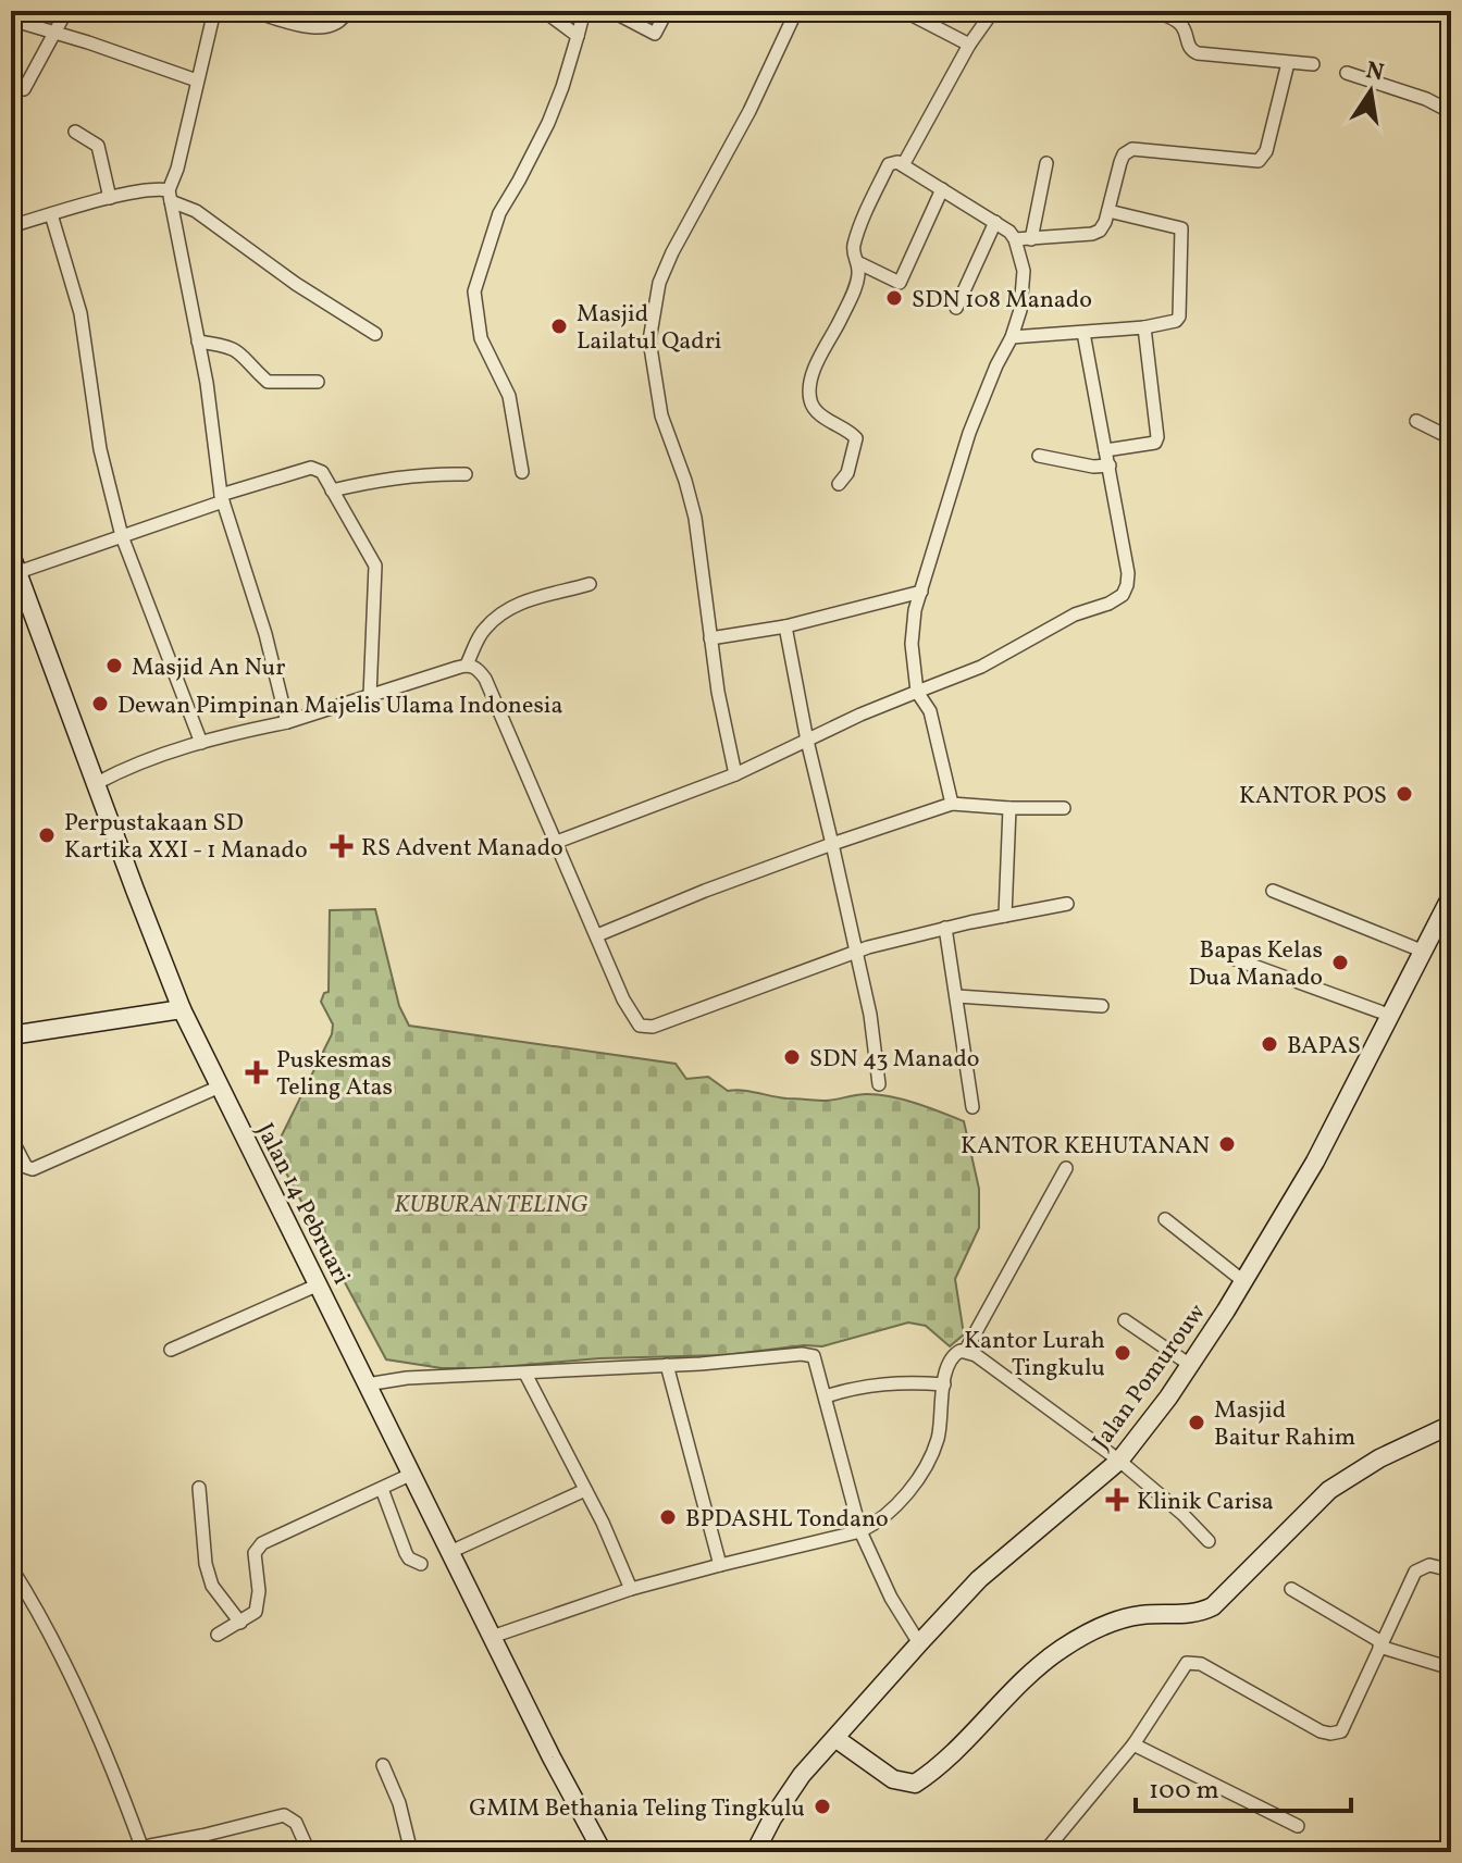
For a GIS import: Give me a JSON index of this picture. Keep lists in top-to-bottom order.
{
  "streets": {
    "main road": ["Jalan 14 Pebruari", "Jalan Pomurouw"]
  },
  "parks": ["KUBURAN TELING"],
  "places": {
    "other": [
      "SDN 108 Manado",
      "Masjid Lailatul Qadri",
      "Masjid An Nur",
      "Dewan Pimpinan Majelis Ulama Indonesia",
      "KANTOR POS",
      "Perpustakaan SD Kartika XXI - 1 Manado",
      "Bapas Kelas Dua Manado",
      "BAPAS",
      "SDN 43 Manado",
      "KANTOR KEHUTANAN",
      "Kantor Lurah Tingkulu",
      "Masjid Baitur Rahim",
      "BPDASHL Tondano",
      "GMIM Bethania Teling Tingkulu"
    ],
    "health": ["RS Advent Manado", "Puskesmas Teling Atas", "Klinik Carisa"]
  },
  "scale_bar": "100 m",
  "north": "top"
}
